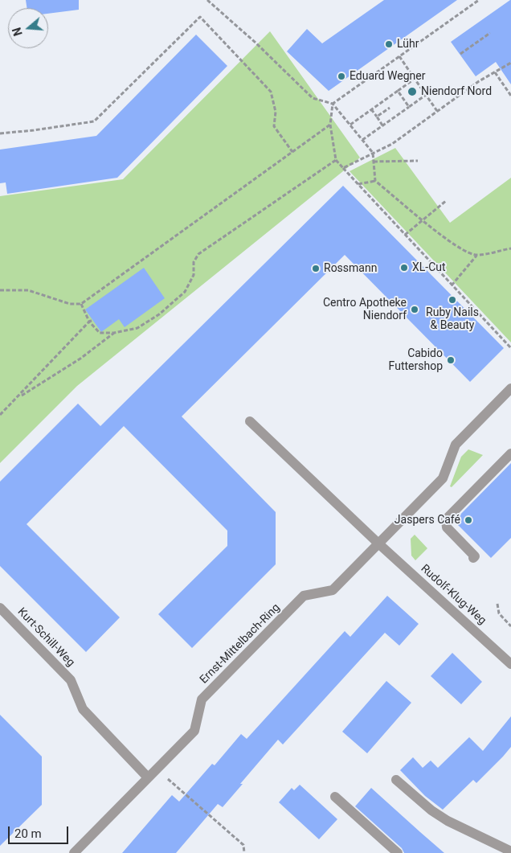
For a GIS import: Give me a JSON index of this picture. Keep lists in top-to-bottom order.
{
  "streets": {
    "street": ["Rudolf-Klug-Weg", "Kurt-Schill-Weg", "Ernst-Mittelbach-Ring"]
  },
  "crossings": [
    ["Rudolf-Klug-Weg", "Ernst-Mittelbach-Ring"],
    ["Kurt-Schill-Weg", "Ernst-Mittelbach-Ring"]
  ],
  "places": [
    "Lühr",
    "Eduard Wegner",
    "Niendorf Nord",
    "XL-Cut",
    "Rossmann",
    "Ruby Nails & Beauty",
    "Centro Apotheke Niendorf",
    "Cabido Futtershop",
    "Jaspers Café"
  ],
  "scale_bar": "20 m",
  "north": "left"
}
